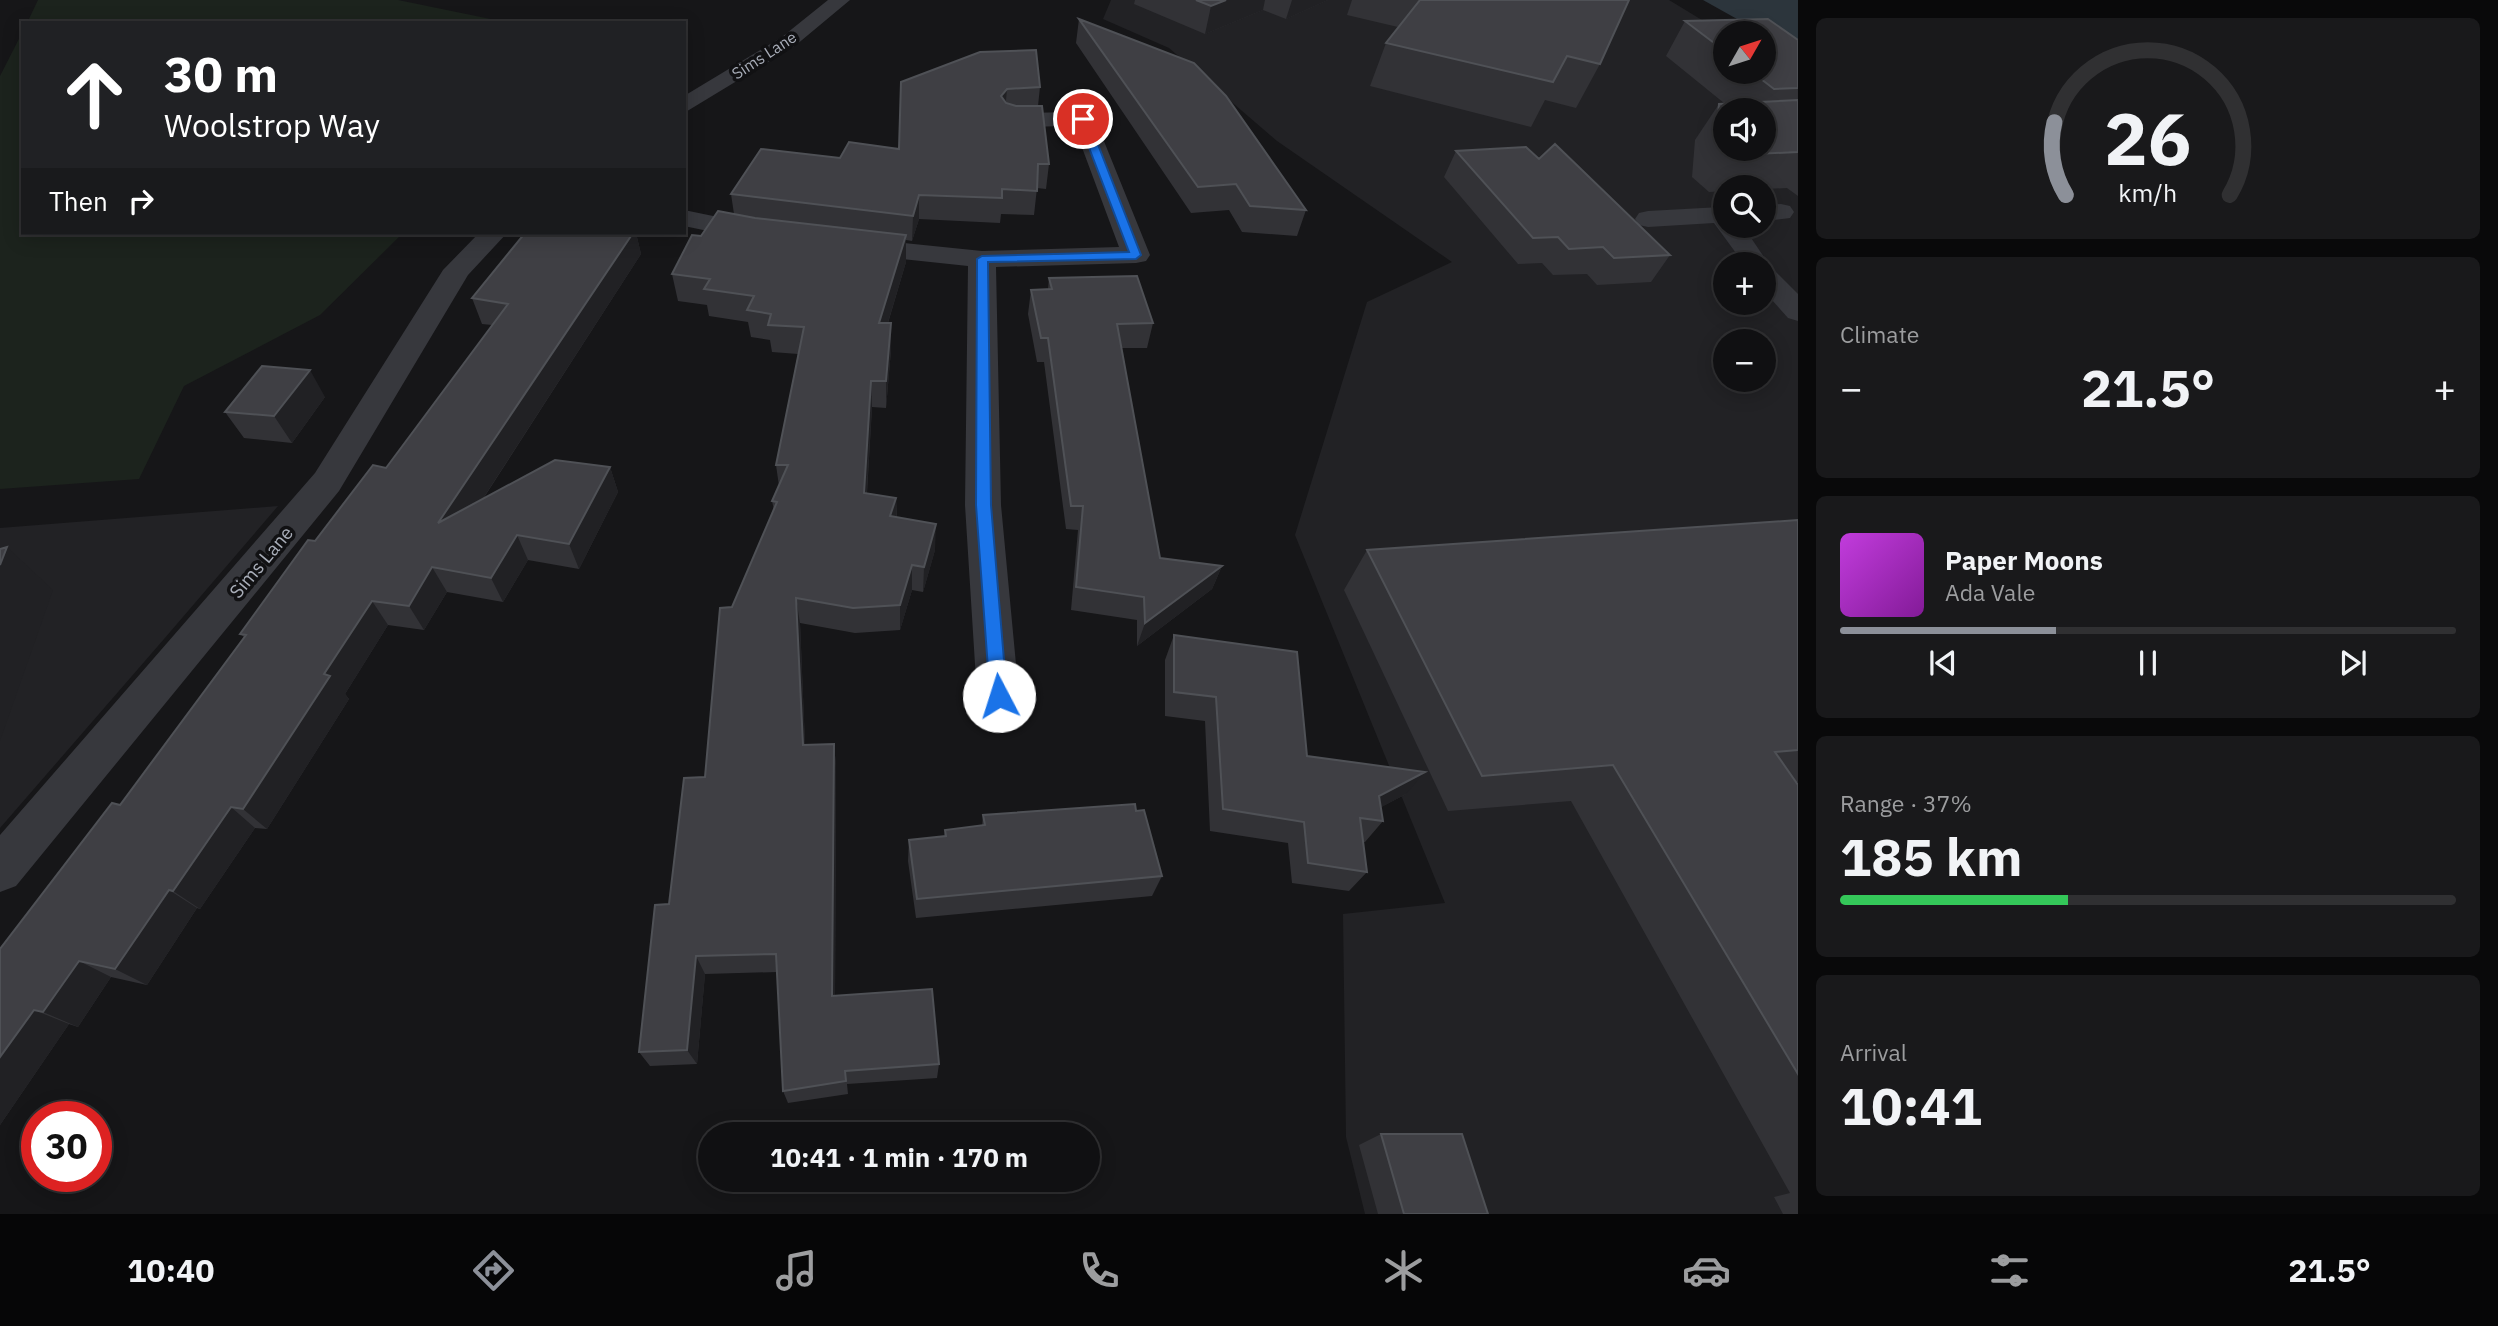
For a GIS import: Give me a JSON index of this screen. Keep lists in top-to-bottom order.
{
  "streets": {
    "street": ["Sims Lane"]
  },
  "north": "top right",
  "page": {
    "map_buttons": ["+", "−"],
    "turn": ["30 m", "Woolstrop Way"],
    "then": "Then",
    "tile": [
      "Climate",
      ["Range · 37%", "185 km"],
      ["Arrival", "10:41"]
    ],
    "heat": ["−", "21.5°", "+"],
    "song": ["Paper Moons", "Ada Vale"],
    "limit": "30",
    "trip": "10:41 · 1 min · 170 m",
    "tabs": ["10:40", "21.5°"],
    "gauge": ["26", "km/h"]
  }
}
